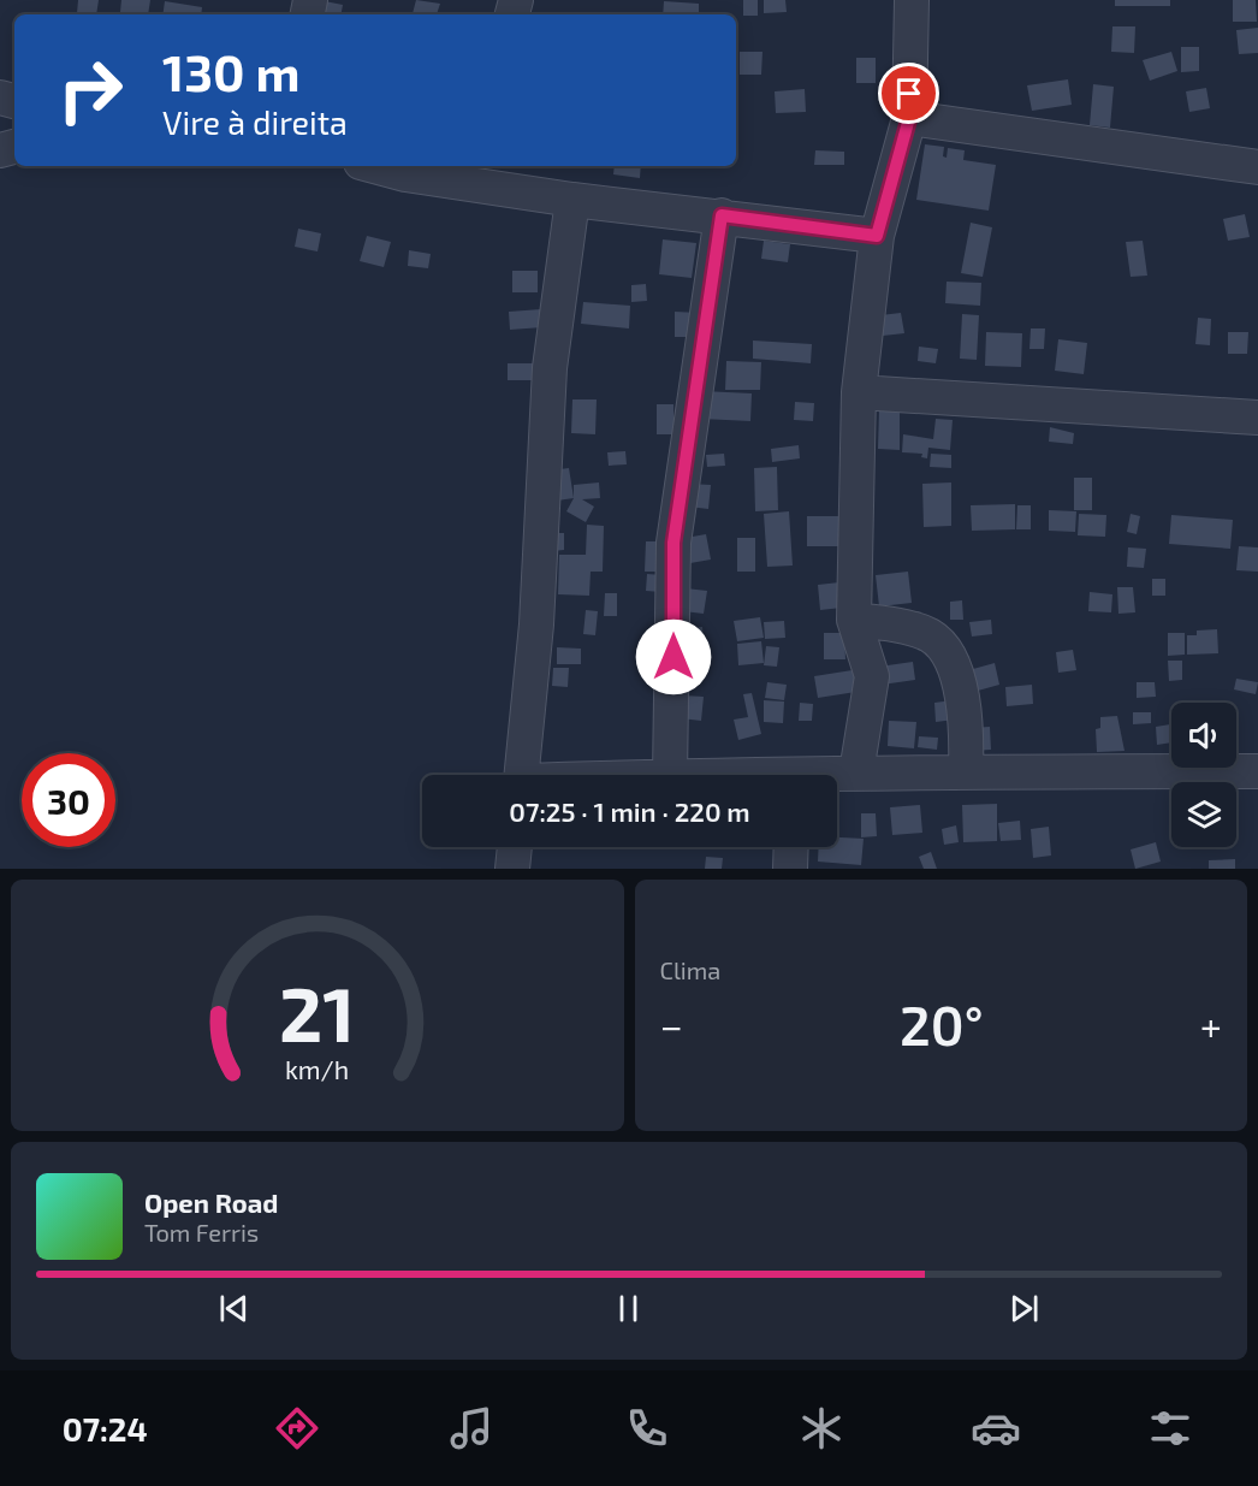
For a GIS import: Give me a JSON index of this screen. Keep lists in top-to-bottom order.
{
  "page": {
    "turn": ["130 m", "Vire à direita"],
    "limit": "30",
    "trip": "07:25 · 1 min · 220 m",
    "tile": "Clima",
    "heat": ["−", "20°", "+"],
    "song": ["Open Road", "Tom Ferris"],
    "tabs": "07:24",
    "gauge": ["21", "km/h"]
  }
}
